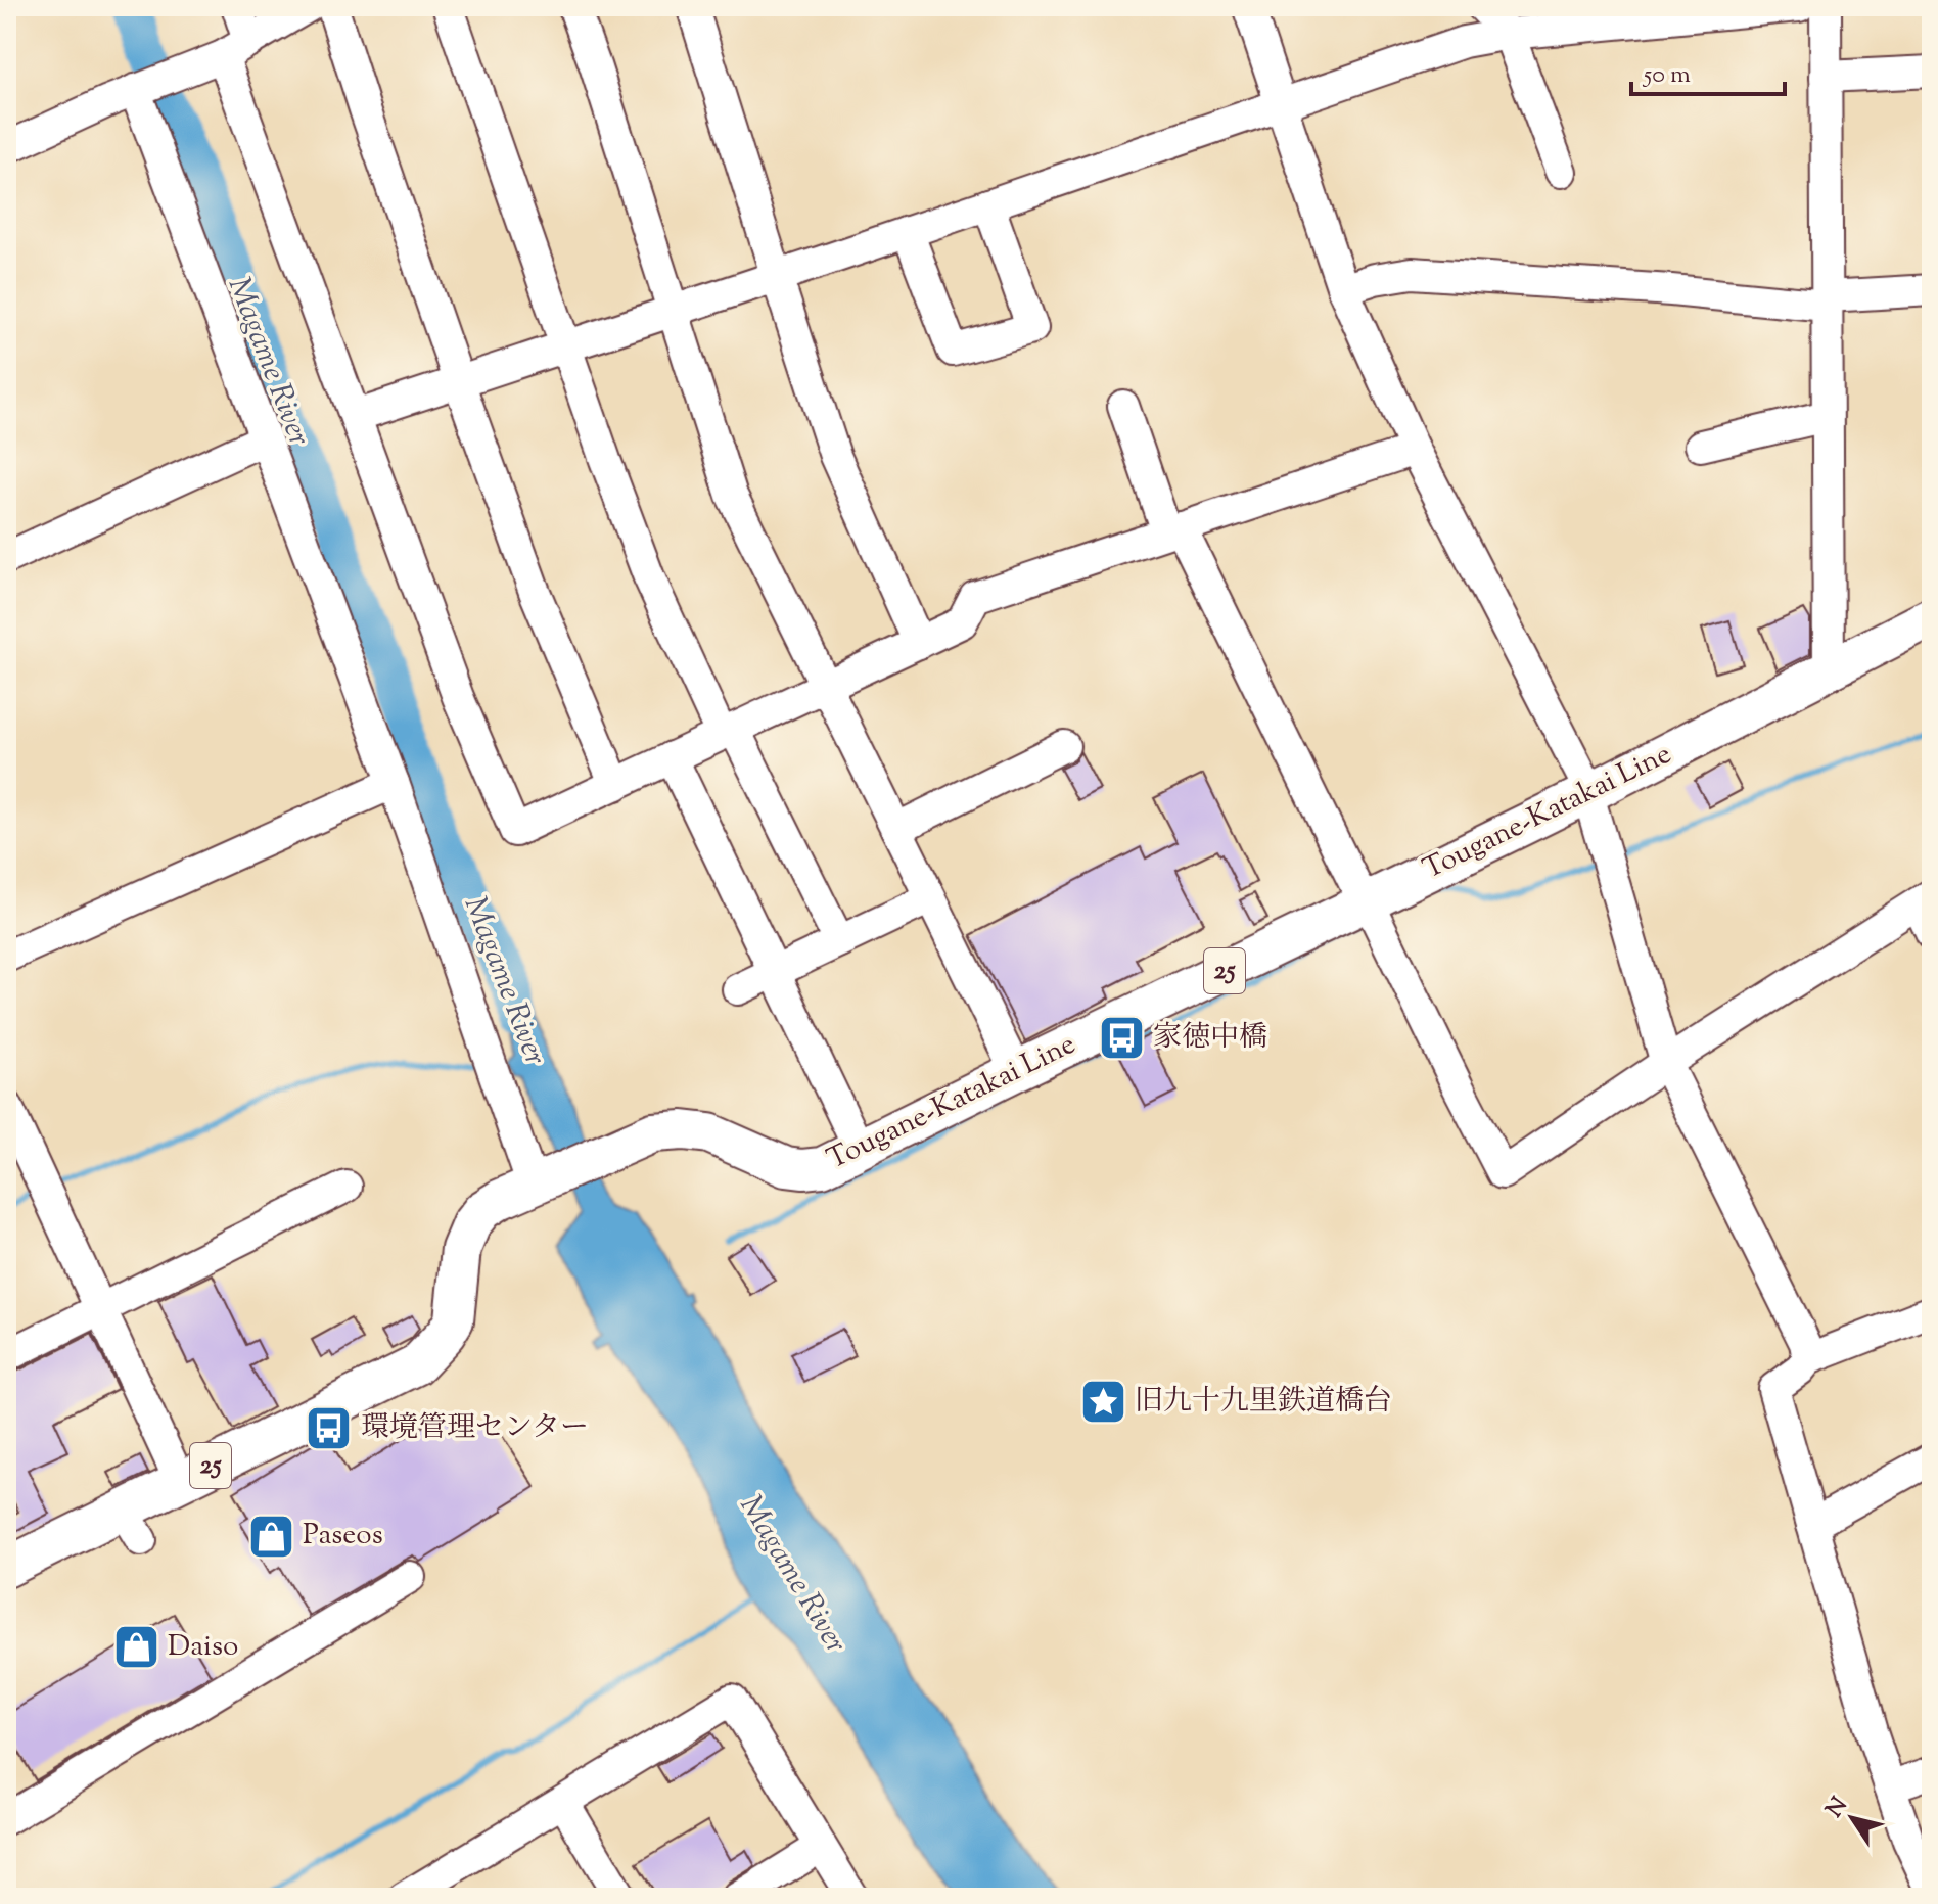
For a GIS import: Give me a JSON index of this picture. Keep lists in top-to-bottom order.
{
  "streets": {
    "main road": ["Tougane-Katakai Line", "25"]
  },
  "water": ["Magame River"],
  "places": {
    "bus stop": ["家徳中橋", "環境管理センター"],
    "place": ["旧九十九里鉄道橋台"],
    "shop": ["Paseos", "Daiso"]
  },
  "scale_bar": "50 m",
  "north": "top left"
}
